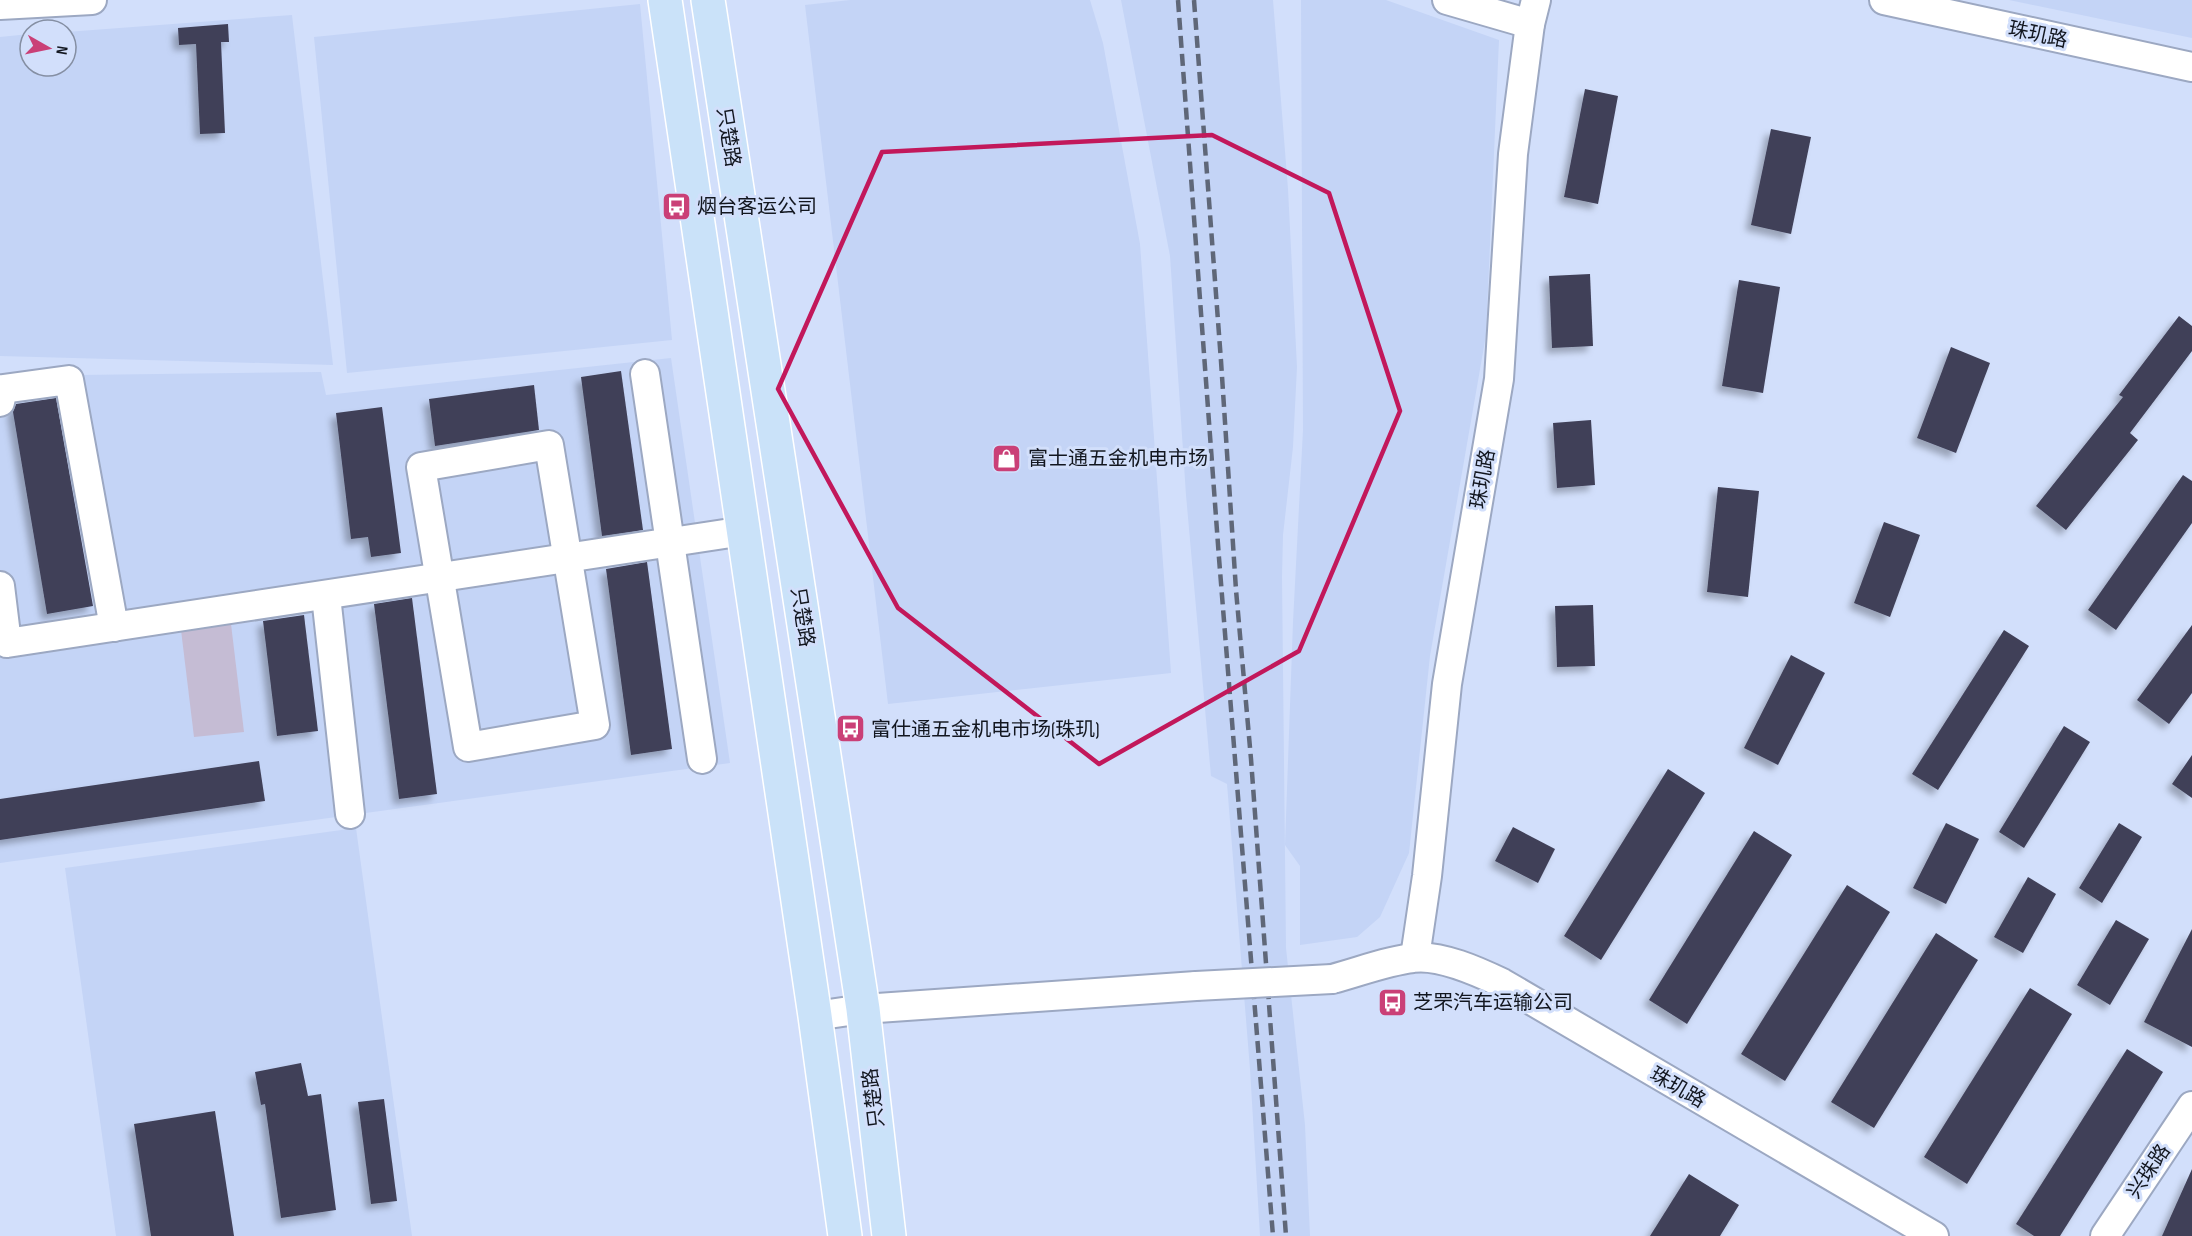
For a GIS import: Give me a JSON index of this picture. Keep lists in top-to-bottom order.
{
  "streets": {
    "main road": ["只楚路"],
    "street": ["珠玑路", "兴珠路"]
  },
  "crossings": [
    ["珠玑路", "只楚路"]
  ],
  "places": {
    "bus stop": ["烟台客运公司", "富仕通五金机电市场(珠玑)", "芝罘汽车运输公司"],
    "shop": ["富士通五金机电市场"]
  },
  "north": "right"
}
